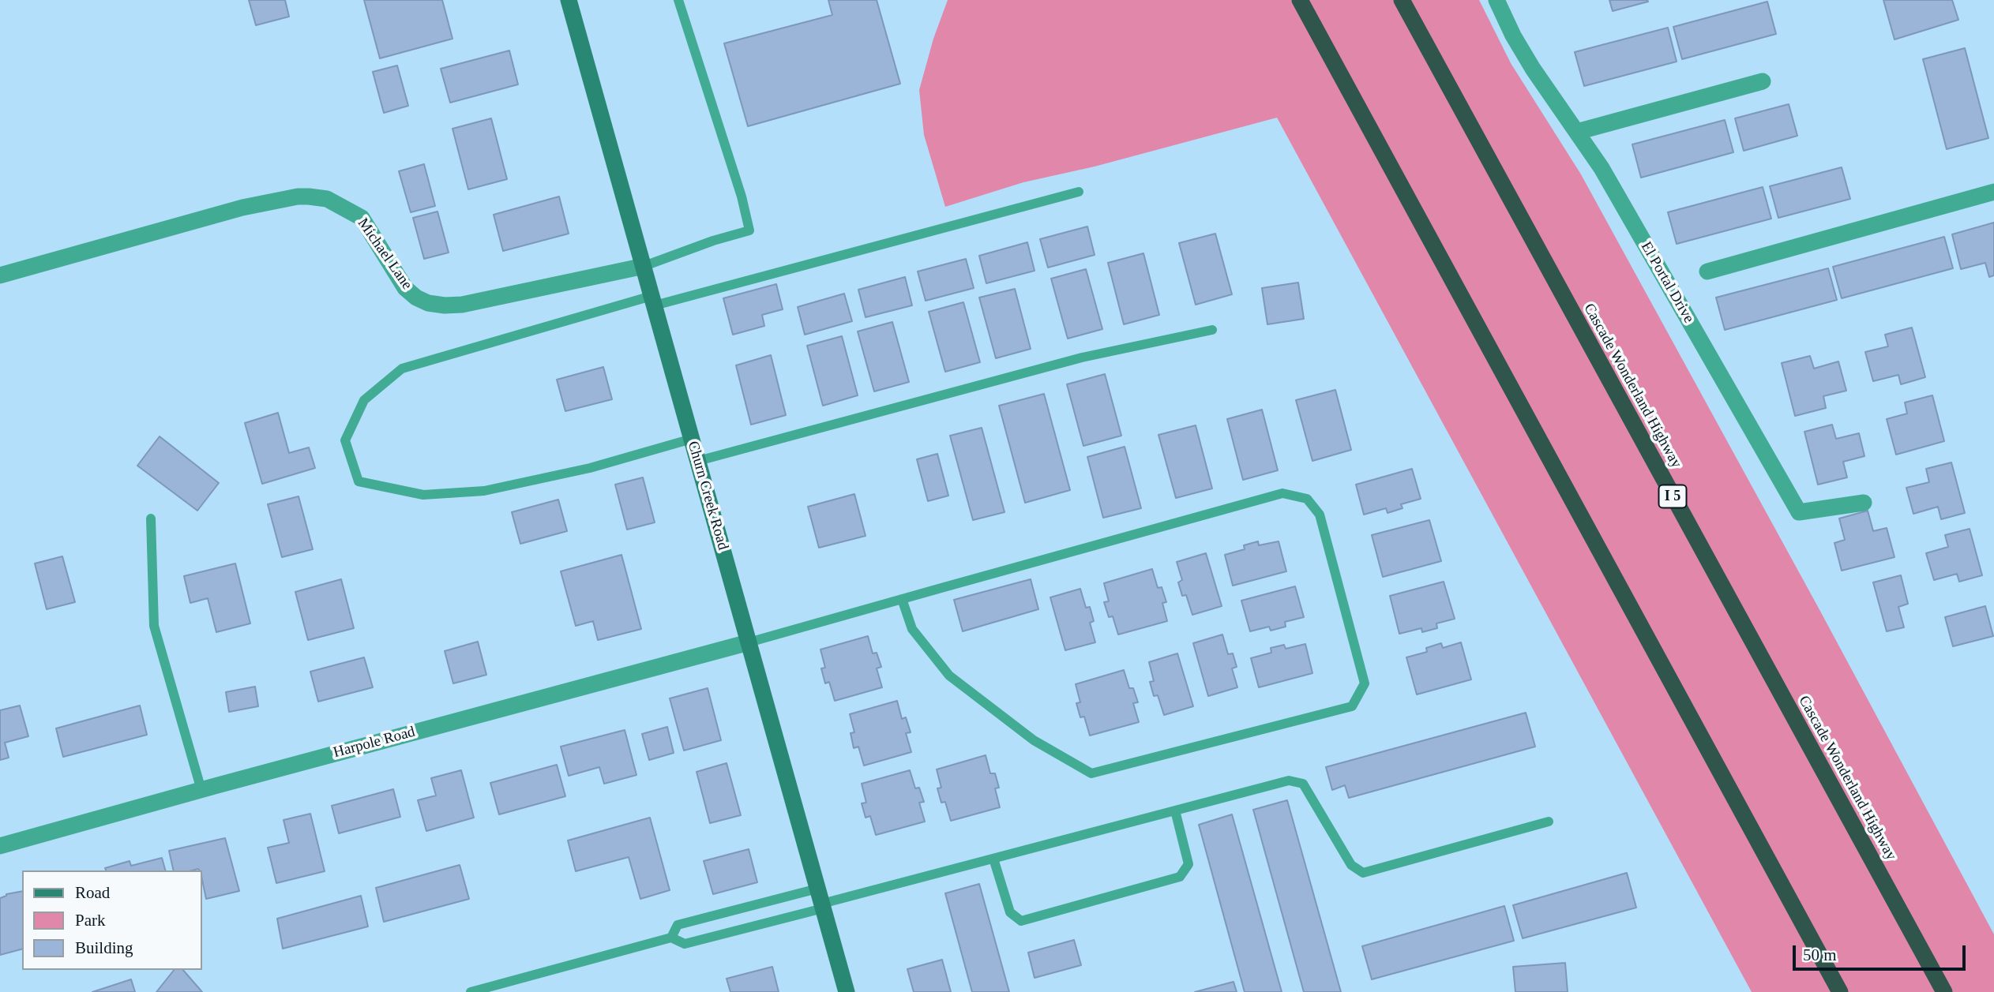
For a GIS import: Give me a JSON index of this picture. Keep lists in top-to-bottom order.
{
  "streets": {
    "highway": ["Cascade Wonderland Highway", "I 5"],
    "main road": ["Churn Creek Road"],
    "street": ["Michael Lane", "El Portal Drive", "Harpole Road"]
  },
  "crossings": [
    ["Michael Lane", "Churn Creek Road"],
    ["Churn Creek Road", "Harpole Road"]
  ],
  "legend": ["Road", "Park", "Building"],
  "scale_bar": "50 m"
}
